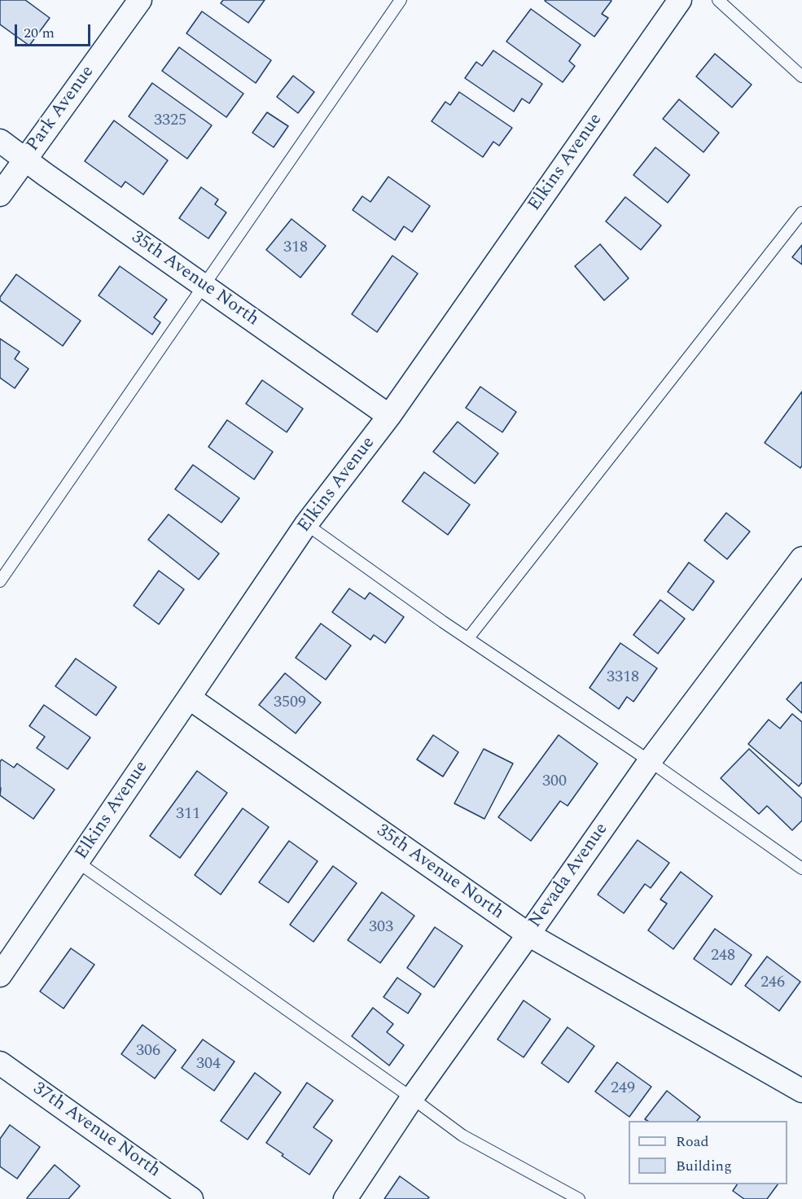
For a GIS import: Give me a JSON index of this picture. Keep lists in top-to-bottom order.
{
  "streets": {
    "street": [
      "Park Avenue",
      "Elkins Avenue",
      "35th Avenue North",
      "Nevada Avenue",
      "37th Avenue North"
    ]
  },
  "crossings": [
    ["Park Avenue", "35th Avenue North"],
    ["Elkins Avenue", "35th Avenue North"],
    ["35th Avenue North", "Nevada Avenue"]
  ],
  "house_numbers": [
    "3325",
    "318",
    "3318",
    "3509",
    "300",
    "311",
    "303",
    "248",
    "246",
    "306",
    "304",
    "249"
  ],
  "legend": ["Road", "Building"],
  "scale_bar": "20 m"
}
